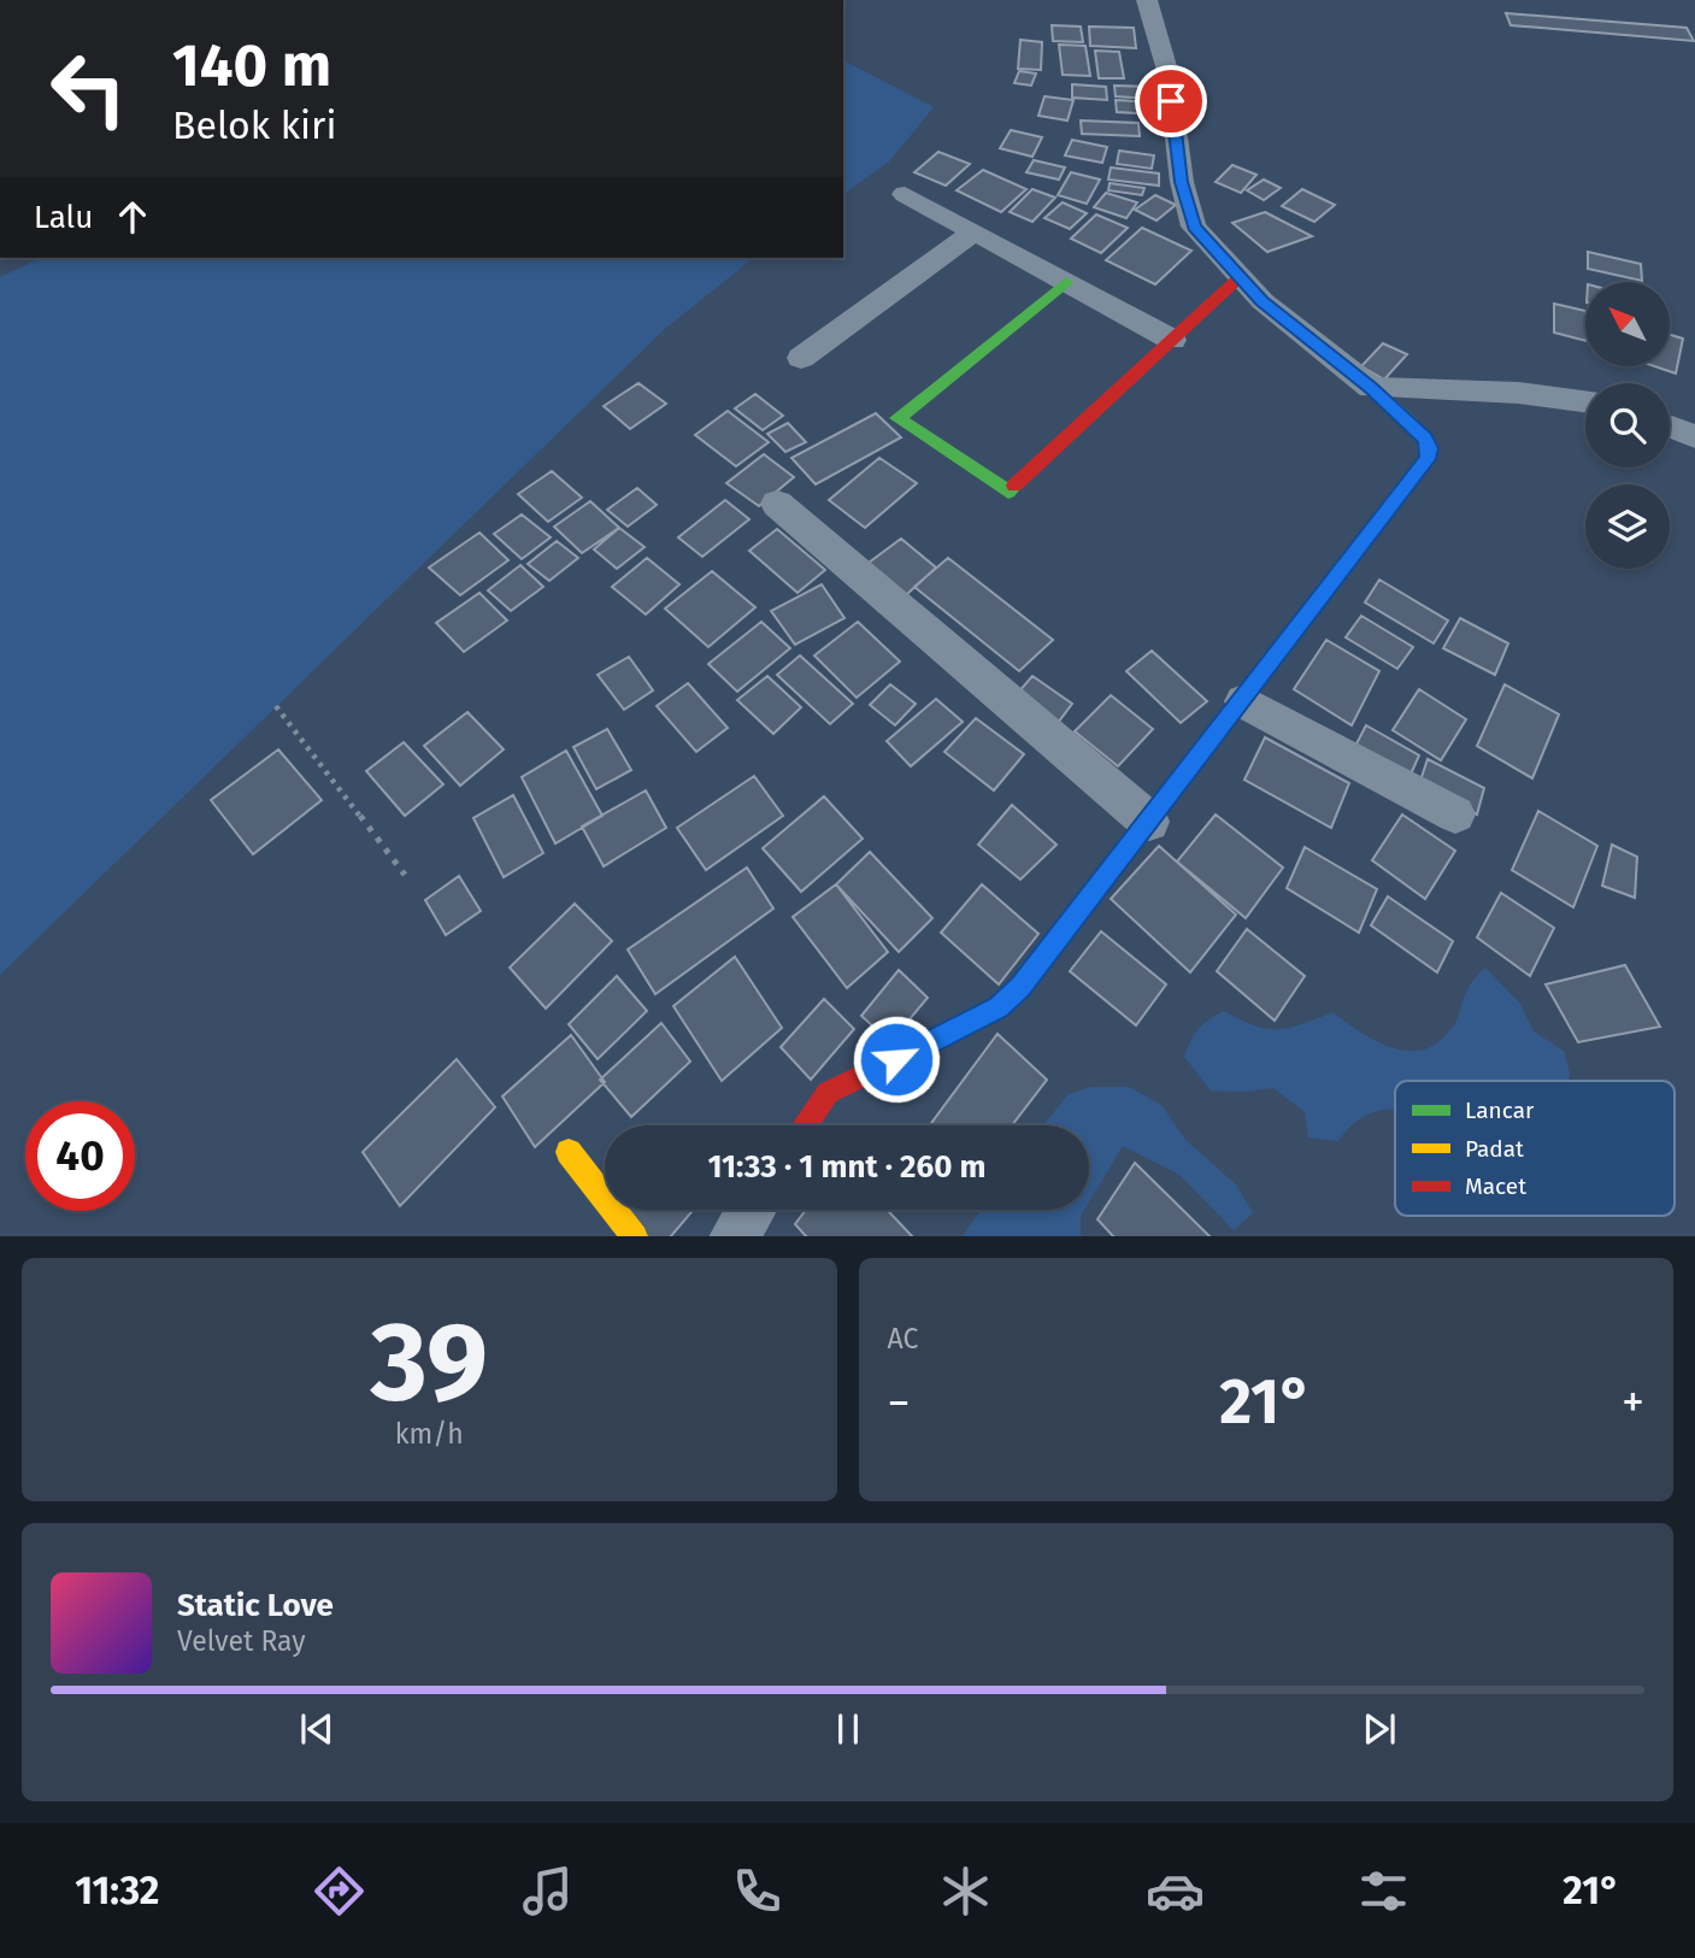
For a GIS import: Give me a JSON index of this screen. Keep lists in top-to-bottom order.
{
  "legend": ["Lancar", "Padat", "Macet"],
  "north": "top left",
  "page": {
    "turn": ["140 m", "Belok kiri"],
    "then": "Lalu",
    "limit": "40",
    "trip": "11:33 · 1 mnt · 260 m",
    "tile": [
      ["39", "km/h"],
      "AC"
    ],
    "heat": ["−", "21°", "+"],
    "song": ["Static Love", "Velvet Ray"],
    "tabs": ["11:32", "21°"]
  }
}
